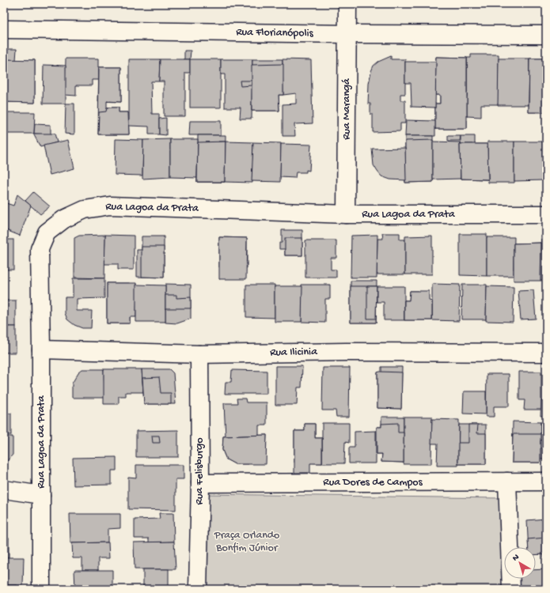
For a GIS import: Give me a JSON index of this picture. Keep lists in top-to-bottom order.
{
  "streets": {
    "street": [
      "Rua Florianópolis",
      "Rua Marangá",
      "Rua Lagoa da Prata",
      "Rua Ilicinia",
      "Rua Felisburgo",
      "Rua Dores de Campos"
    ]
  },
  "crossings": [
    ["Rua Florianópolis", "Rua Marangá"],
    ["Rua Marangá", "Rua Lagoa da Prata"],
    ["Rua Lagoa da Prata", "Rua Ilicinia"],
    ["Rua Ilicinia", "Rua Felisburgo"],
    ["Rua Felisburgo", "Rua Dores de Campos"]
  ],
  "parks": ["Praça Orlando Bonfim Júnior"],
  "north": "top left"
}
